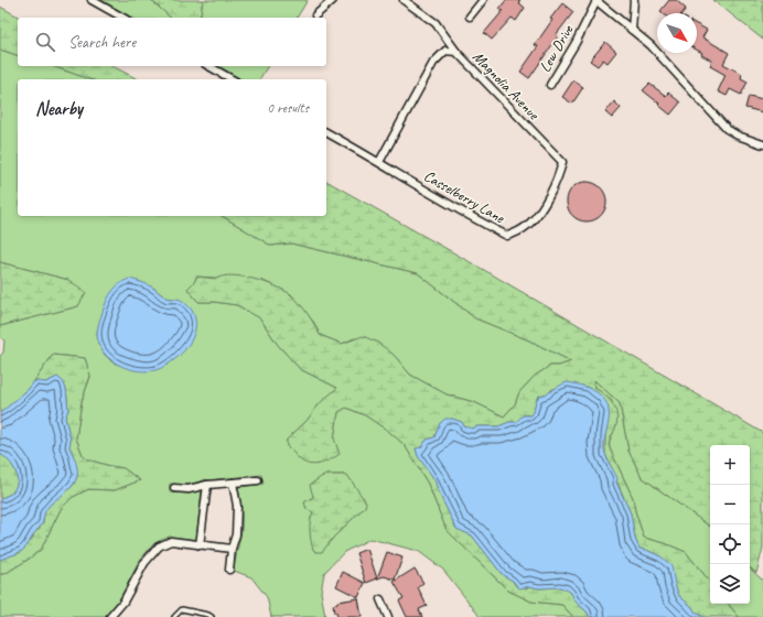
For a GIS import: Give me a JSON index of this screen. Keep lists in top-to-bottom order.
{
  "streets": {
    "street": ["Lew Drive", "Magnolia Avenue", "Casselberry Lane"]
  },
  "crossings": [
    ["Magnolia Avenue", "Casselberry Lane"]
  ],
  "north": "bottom right",
  "page": {
    "search": "Search here",
    "heading": ["Nearby", "0 results"],
    "map_buttons": ["+", "−"]
  }
}
